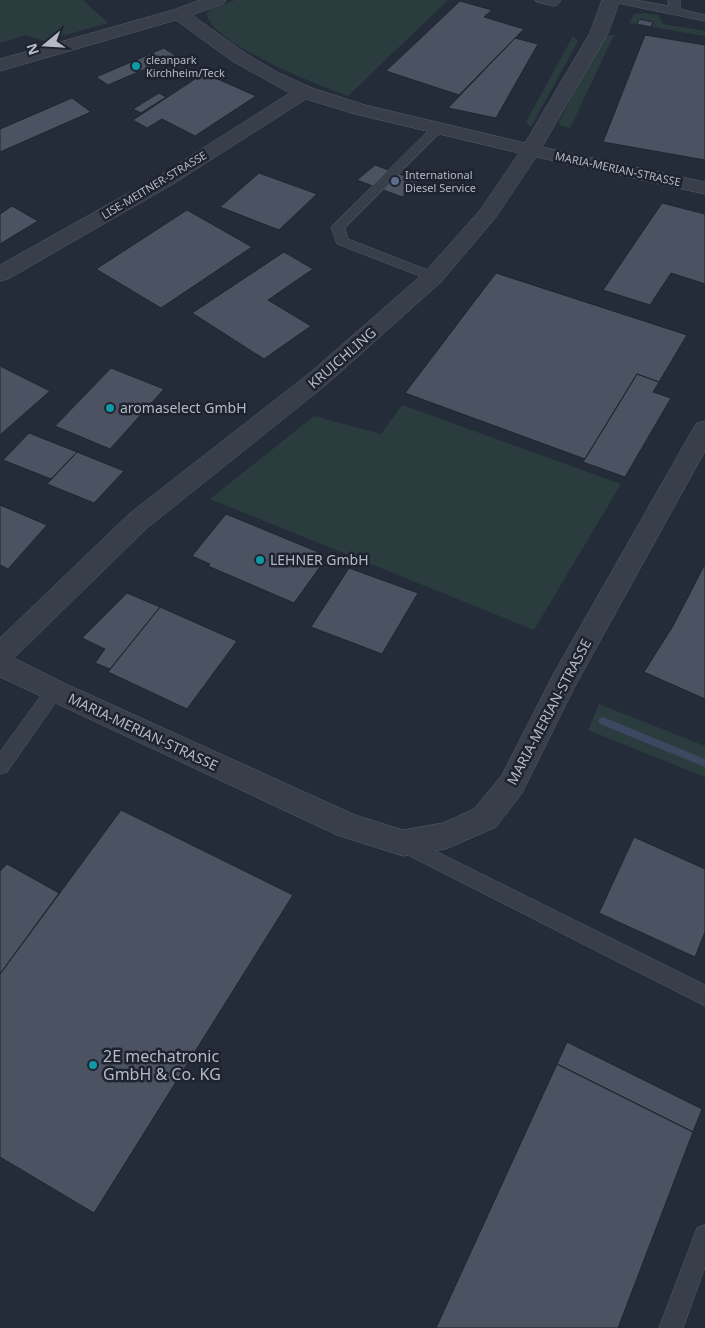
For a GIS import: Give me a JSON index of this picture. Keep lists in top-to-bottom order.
{
  "streets": {
    "street": ["MARIA-MERIAN-STRASSE", "LISE-MEITNER-STRASSE", "KRUICHLING"]
  },
  "crossings": [
    ["MARIA-MERIAN-STRASSE", "KRUICHLING"]
  ],
  "places": [
    "cleanpark Kirchheim/Teck",
    "International Diesel Service",
    "aromaselect GmbH",
    "LEHNER GmbH",
    "2E mechatronic GmbH & Co. KG"
  ],
  "north": "left"
}
